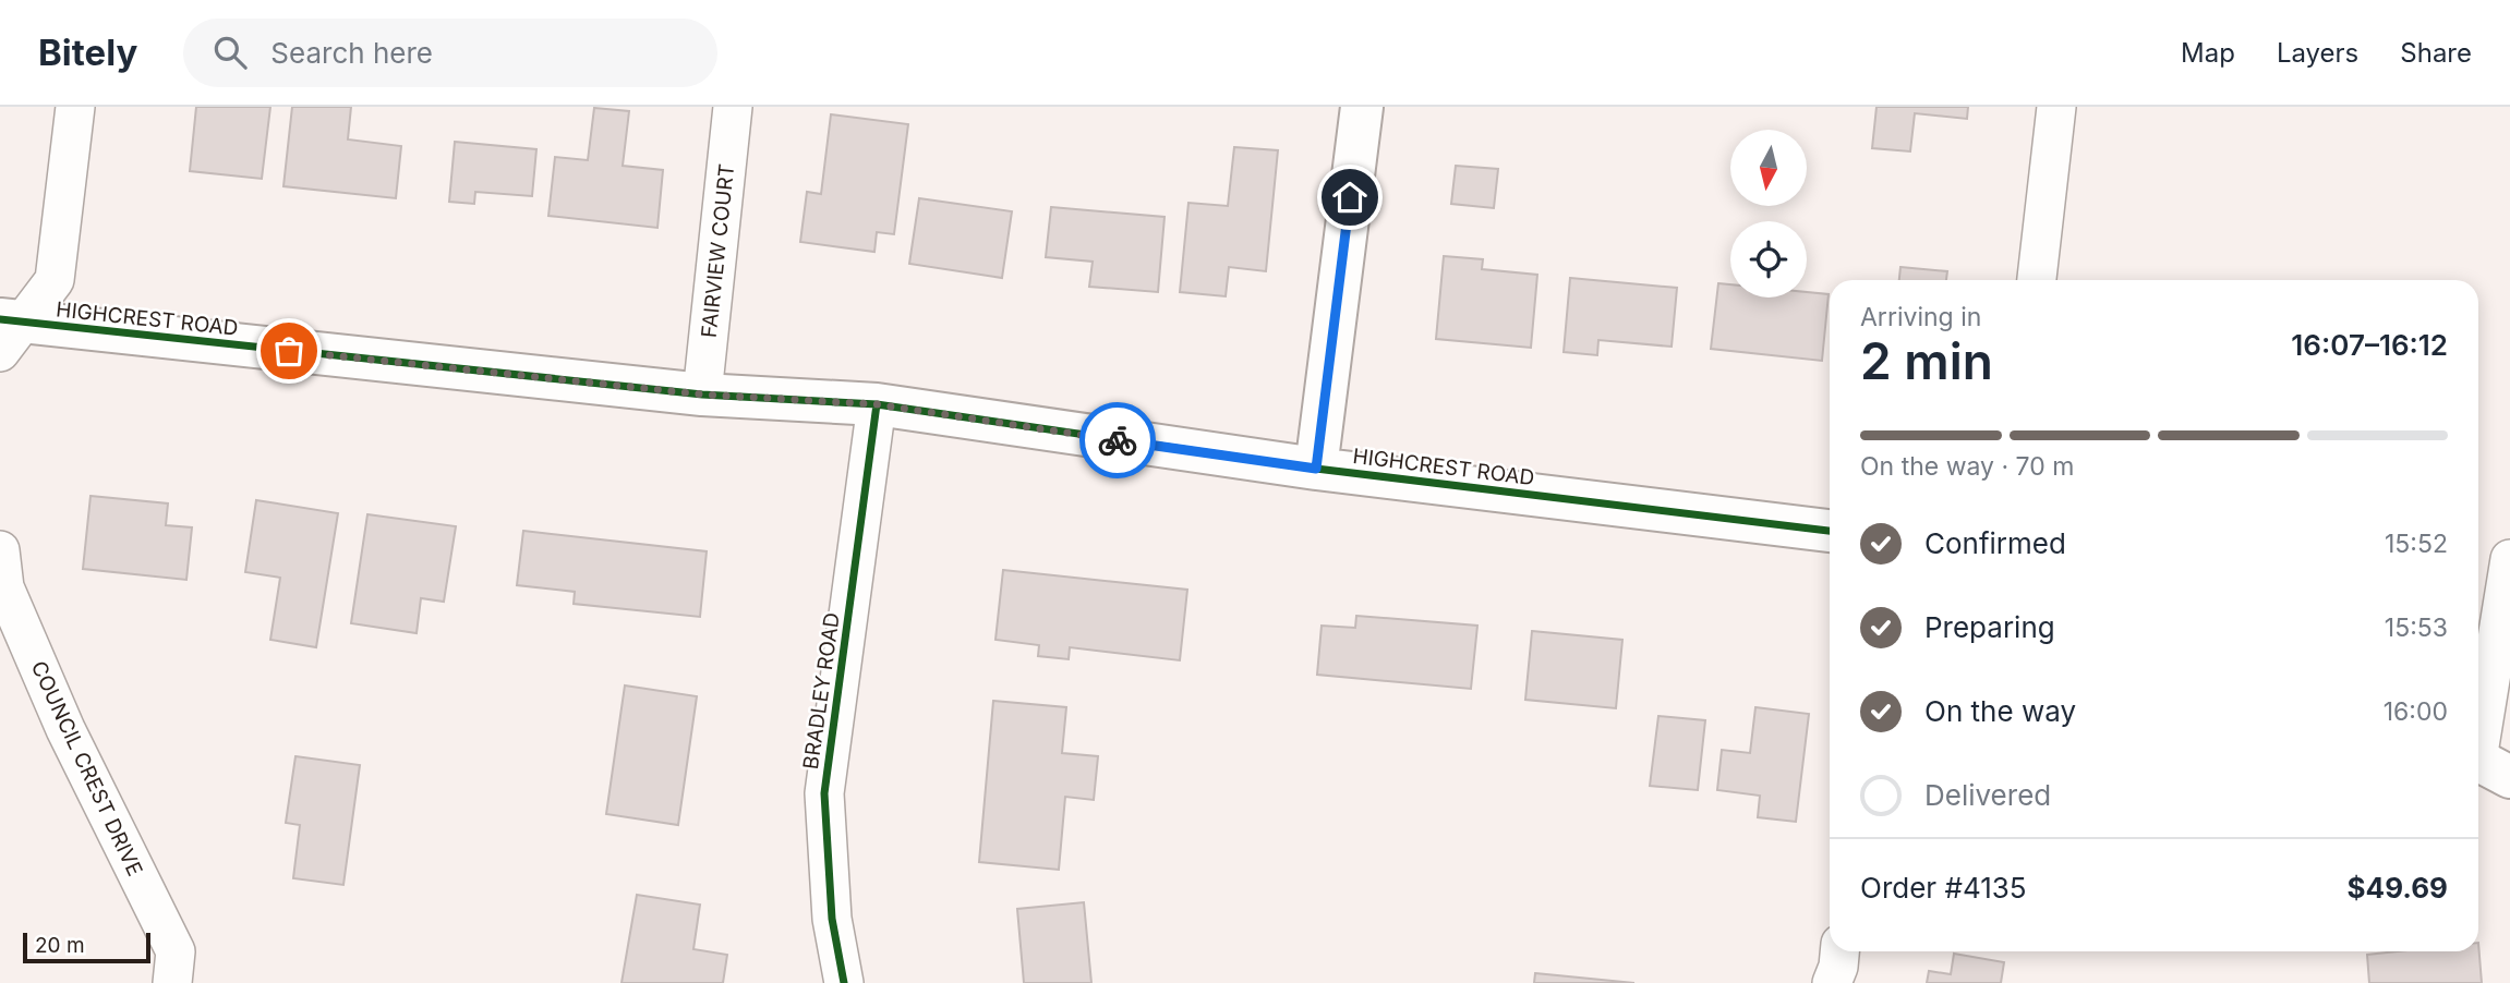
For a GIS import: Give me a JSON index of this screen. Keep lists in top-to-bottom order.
{
  "streets": {
    "street": [
      "FAIRVIEW COURT",
      "HIGHCREST ROAD",
      "BRADLEY ROAD",
      "COUNCIL CREST DRIVE"
    ]
  },
  "crossings": [
    ["FAIRVIEW COURT", "HIGHCREST ROAD"],
    ["HIGHCREST ROAD", "BRADLEY ROAD"]
  ],
  "scale_bar": "20 m",
  "north": "bottom",
  "page": {
    "header": "Bitely",
    "search": "Search here",
    "nav": ["Map", "Layers", "Share"],
    "heading": ["2 min", "Arriving in", "16:07–16:12"],
    "panel": ["Order #4135", "$49.69"],
    "bar": "On the way · 70 m",
    "list": [
      ["Confirmed", "15:52"],
      ["Preparing", "15:53"],
      ["On the way", "16:00"],
      "Delivered"
    ],
    "scale": "20 m"
  }
}
